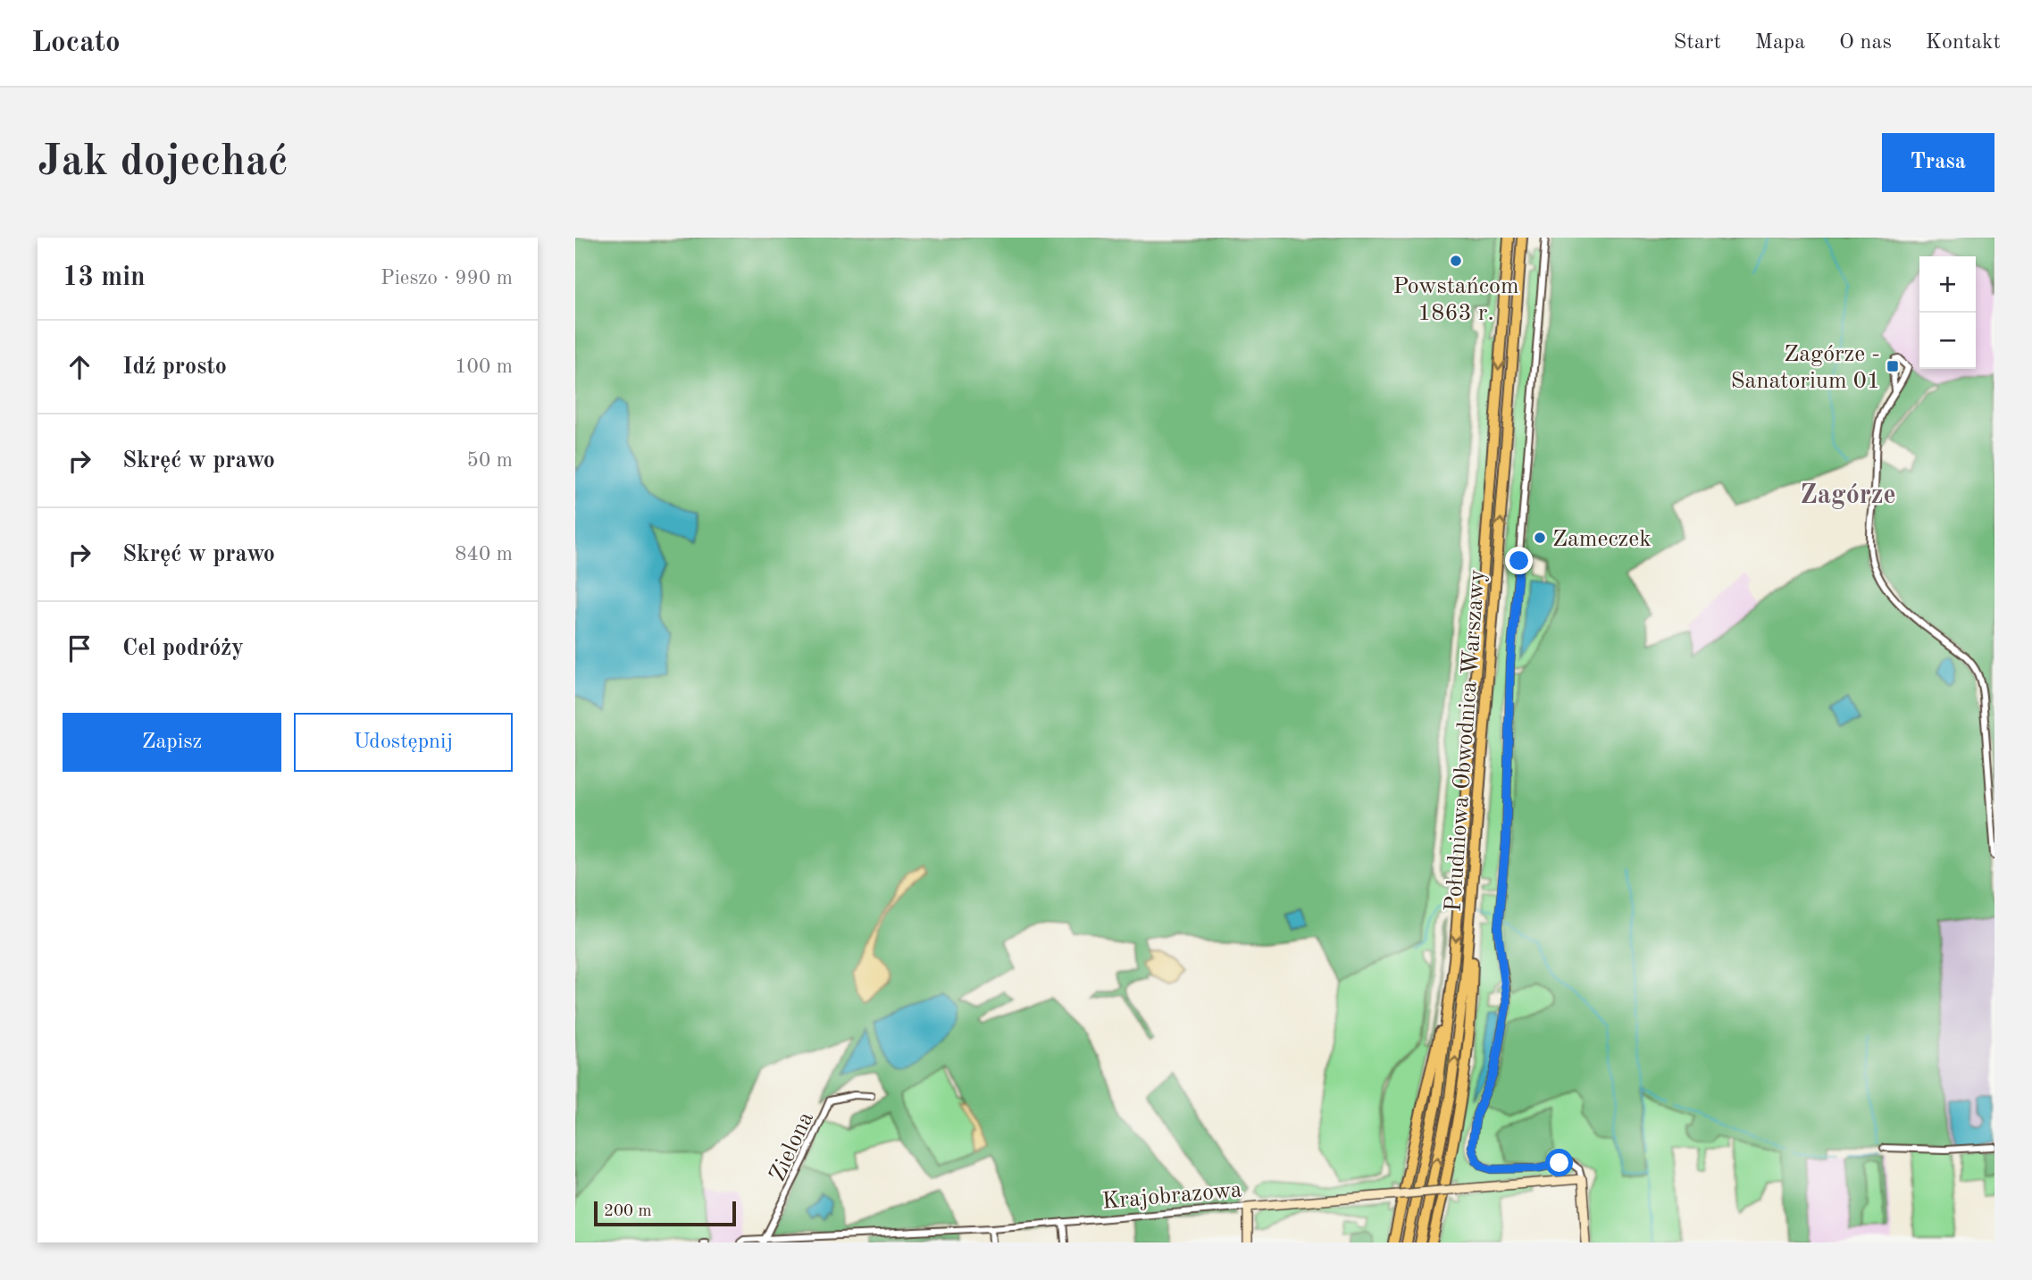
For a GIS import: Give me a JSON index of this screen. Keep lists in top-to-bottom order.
{
  "streets": {
    "highway": ["Południowa Obwodnica Warszawy"],
    "street": ["Zielona", "Krajobrazowa"]
  },
  "crossings": [
    ["Zielona", "Krajobrazowa"]
  ],
  "districts": ["Zagórze"],
  "places": {
    "other": ["Powstańcom 1863 r.", "Zameczek"],
    "transit": ["Zagórze - Sanatorium 01"]
  },
  "scale_bar": "200 m",
  "page": {
    "header": "Locato",
    "nav": [
      "Start",
      "Mapa",
      "O nas",
      "Kontakt"
    ],
    "buttons": [
      "Trasa",
      ["Zapisz", "Udostępnij"]
    ],
    "title": "Jak dojechać",
    "heading": ["13 min", "Pieszo · 990 m"],
    "map_buttons": ["+", "−"],
    "list": [
      ["Idź prosto", "100 m"],
      ["Skręć w prawo", "50 m"],
      ["Skręć w prawo", "840 m"],
      "Cel podróży"
    ],
    "scale": "200 m"
  }
}
